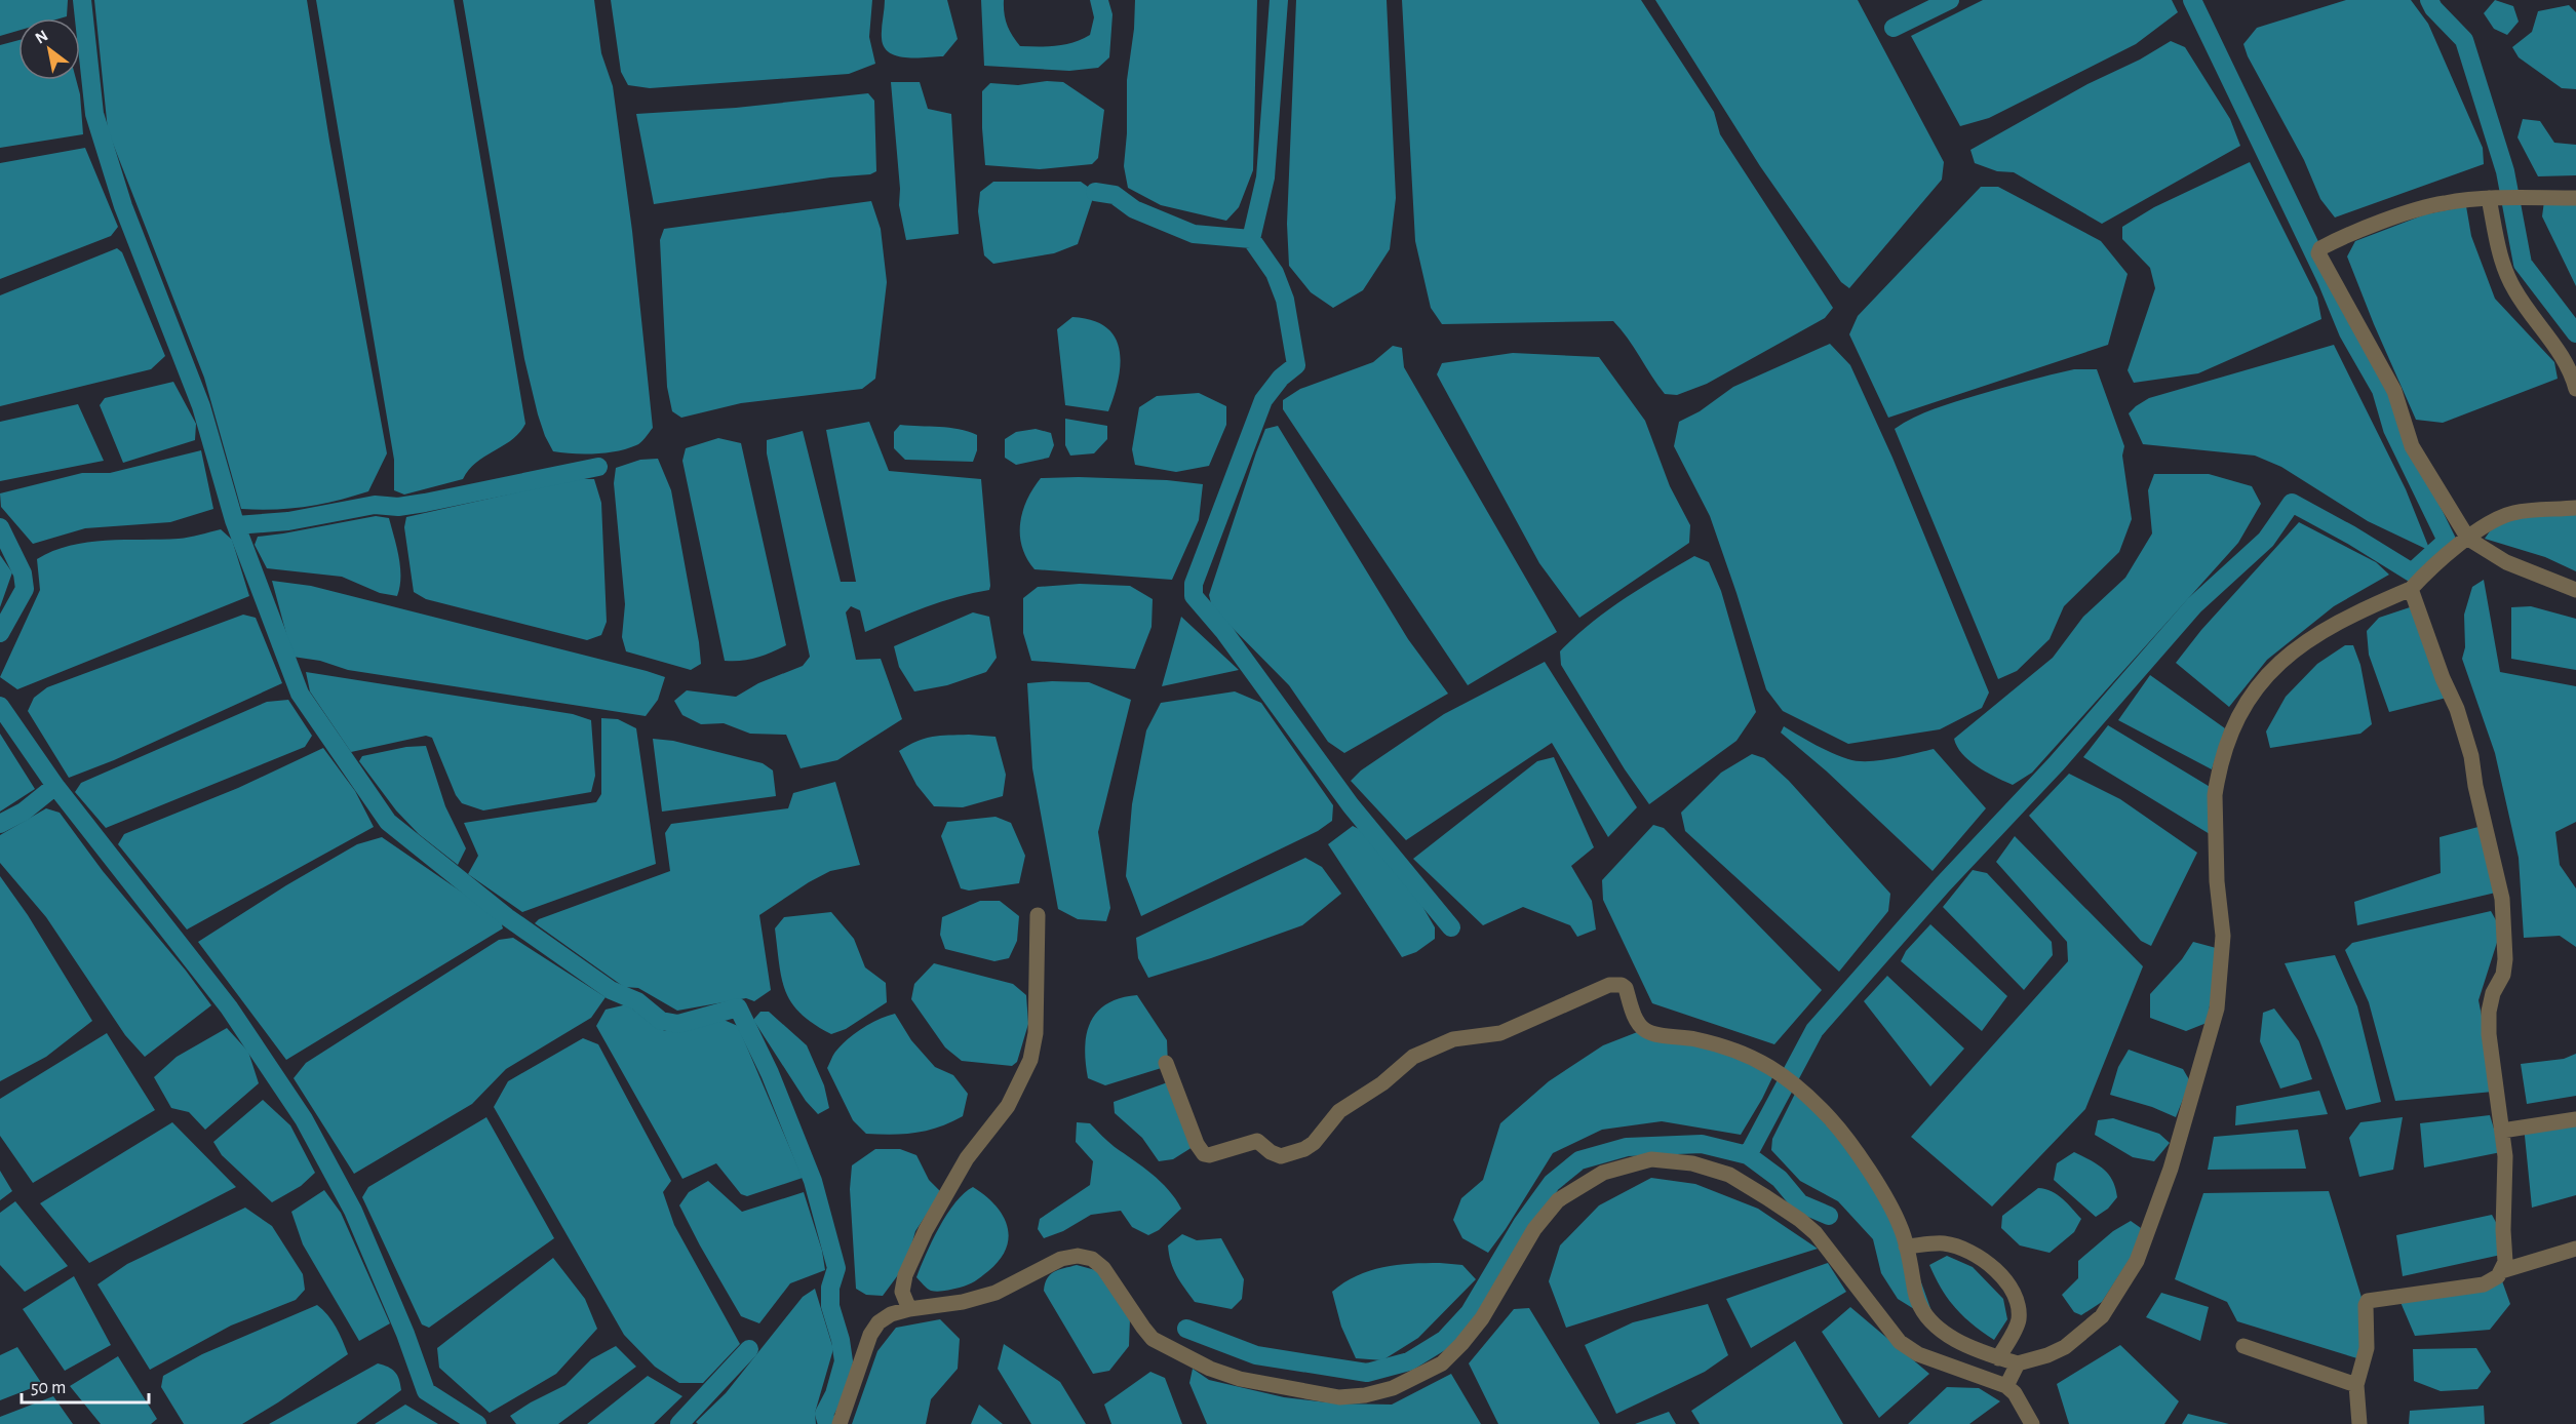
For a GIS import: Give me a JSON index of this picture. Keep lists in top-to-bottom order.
{
  "scale_bar": "50 m",
  "north": "top left"
}
